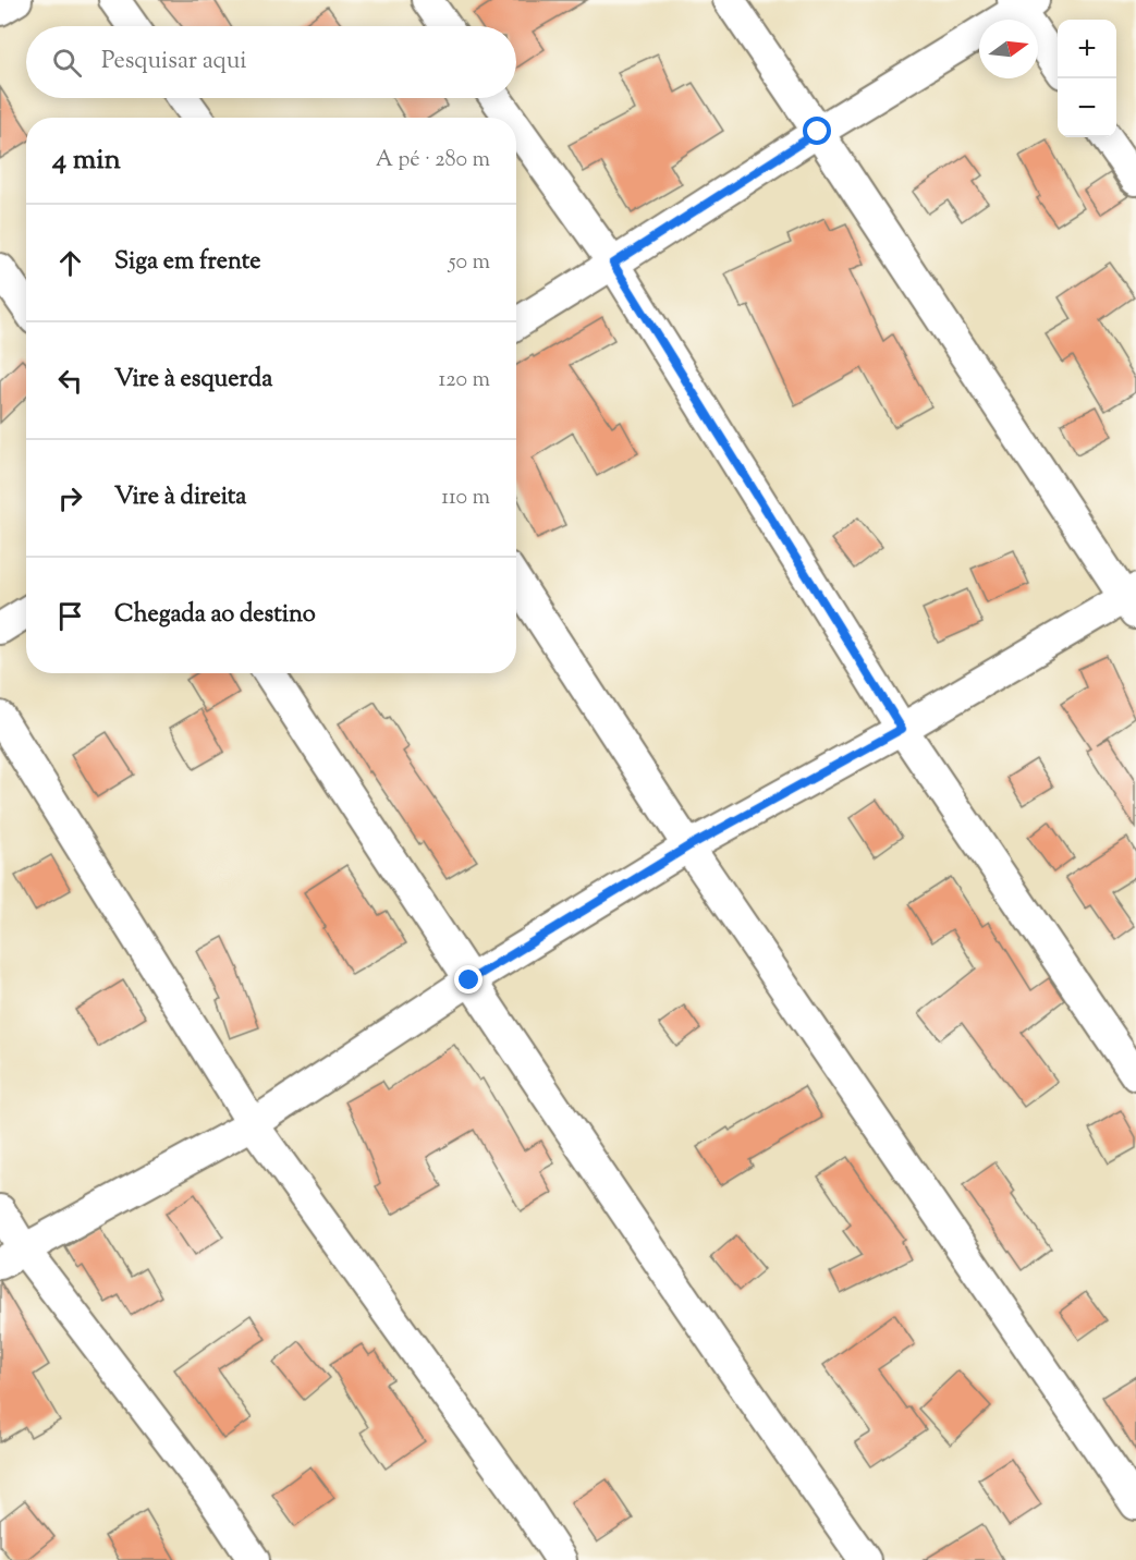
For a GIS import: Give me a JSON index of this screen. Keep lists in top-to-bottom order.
{
  "north": "right",
  "page": {
    "map_buttons": ["+", "−"],
    "search": "Pesquisar aqui",
    "heading": ["4 min", "A pé · 280 m"],
    "list": [
      ["Siga em frente", "50 m"],
      ["Vire à esquerda", "120 m"],
      ["Vire à direita", "110 m"],
      "Chegada ao destino"
    ]
  }
}
